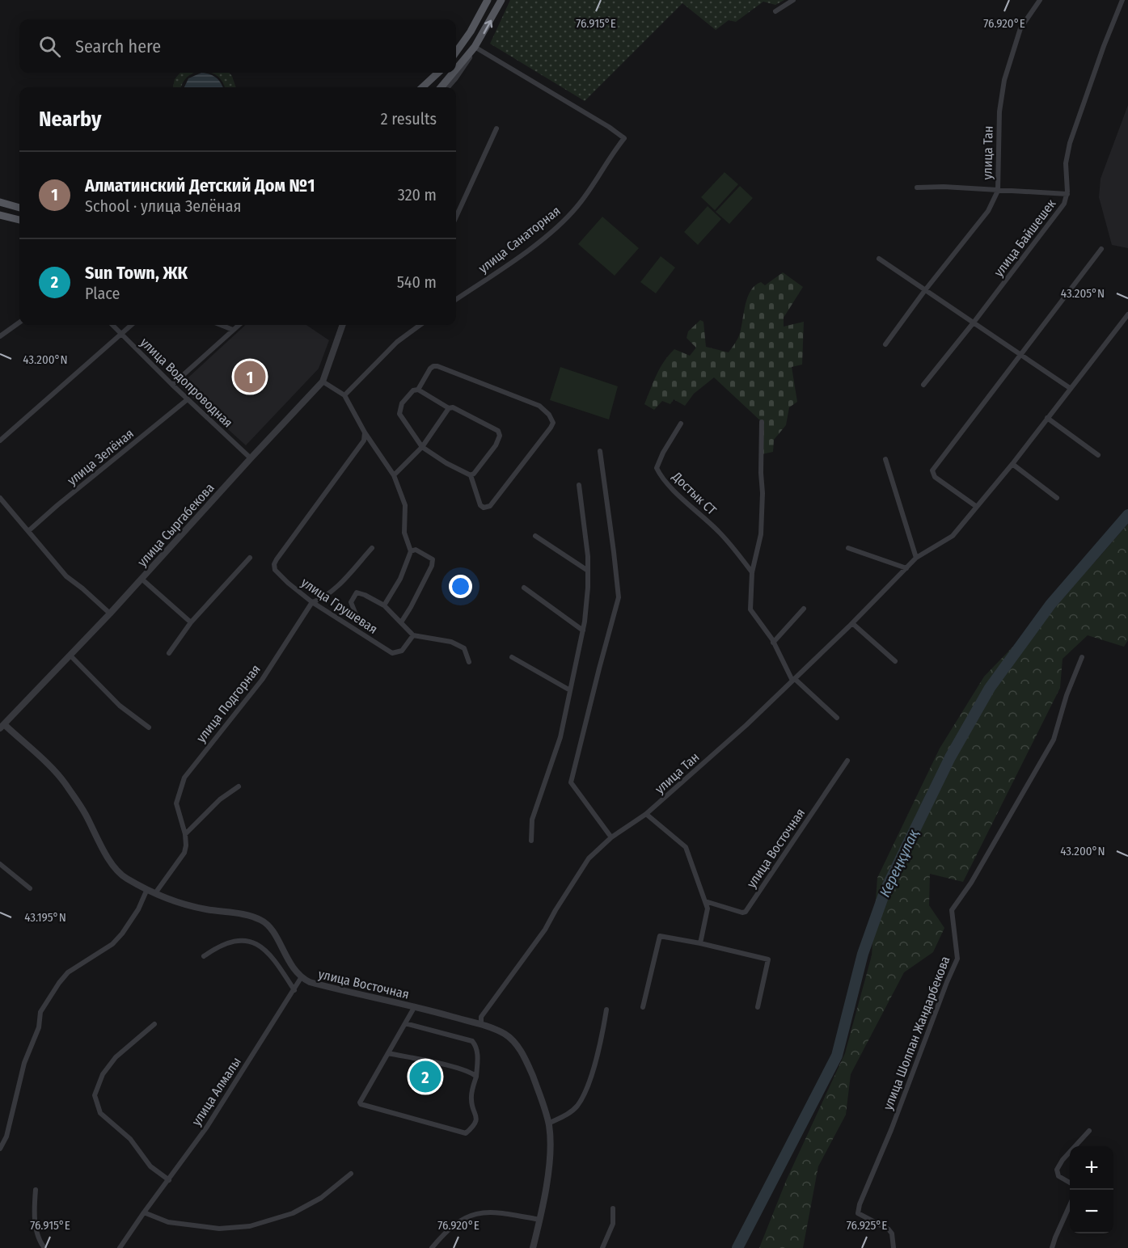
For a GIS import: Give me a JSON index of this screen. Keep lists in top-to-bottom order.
{
  "streets": {
    "street": [
      "улица Тан",
      "улица Байшешек",
      "улица Санаторная",
      "улица Водопроводная",
      "улица Зелёная",
      "Достык СТ",
      "улица Сыргабекова",
      "улица Грушевая",
      "улица Подгорная",
      "улица Восточная",
      "улица Шолпан Жандарбекова",
      "улица Алмалы"
    ]
  },
  "crossings": [
    ["улица Тан", "улица Восточная"],
    ["улица Водопроводная", "улица Зелёная"],
    ["улица Водопроводная", "улица Сыргабекова"],
    ["улица Сыргабекова", "улица Восточная"],
    ["улица Грушевая", "улица Подгорная"],
    ["улица Подгорная", "улица Восточная"],
    ["улица Восточная", "улица Алмалы"]
  ],
  "water": ["Кереңқұлақ"],
  "page": {
    "search": "Search here",
    "heading": ["Nearby", "2 results"],
    "list": [
      {
        "mark": "1",
        "name": "Алматинский Детский Дом №1",
        "note": "School · улица Зелёная",
        "value": "320 m"
      },
      {
        "mark": "2",
        "name": "Sun Town, ЖК",
        "note": "Place",
        "value": "540 m"
      }
    ],
    "pins": ["1", "2"],
    "map_buttons": ["+", "−"]
  },
  "coordinates": [
    "76.915°E",
    "76.920°E",
    "43.205°N",
    "43.200°N",
    "43.195°N",
    "76.925°E"
  ]
}
